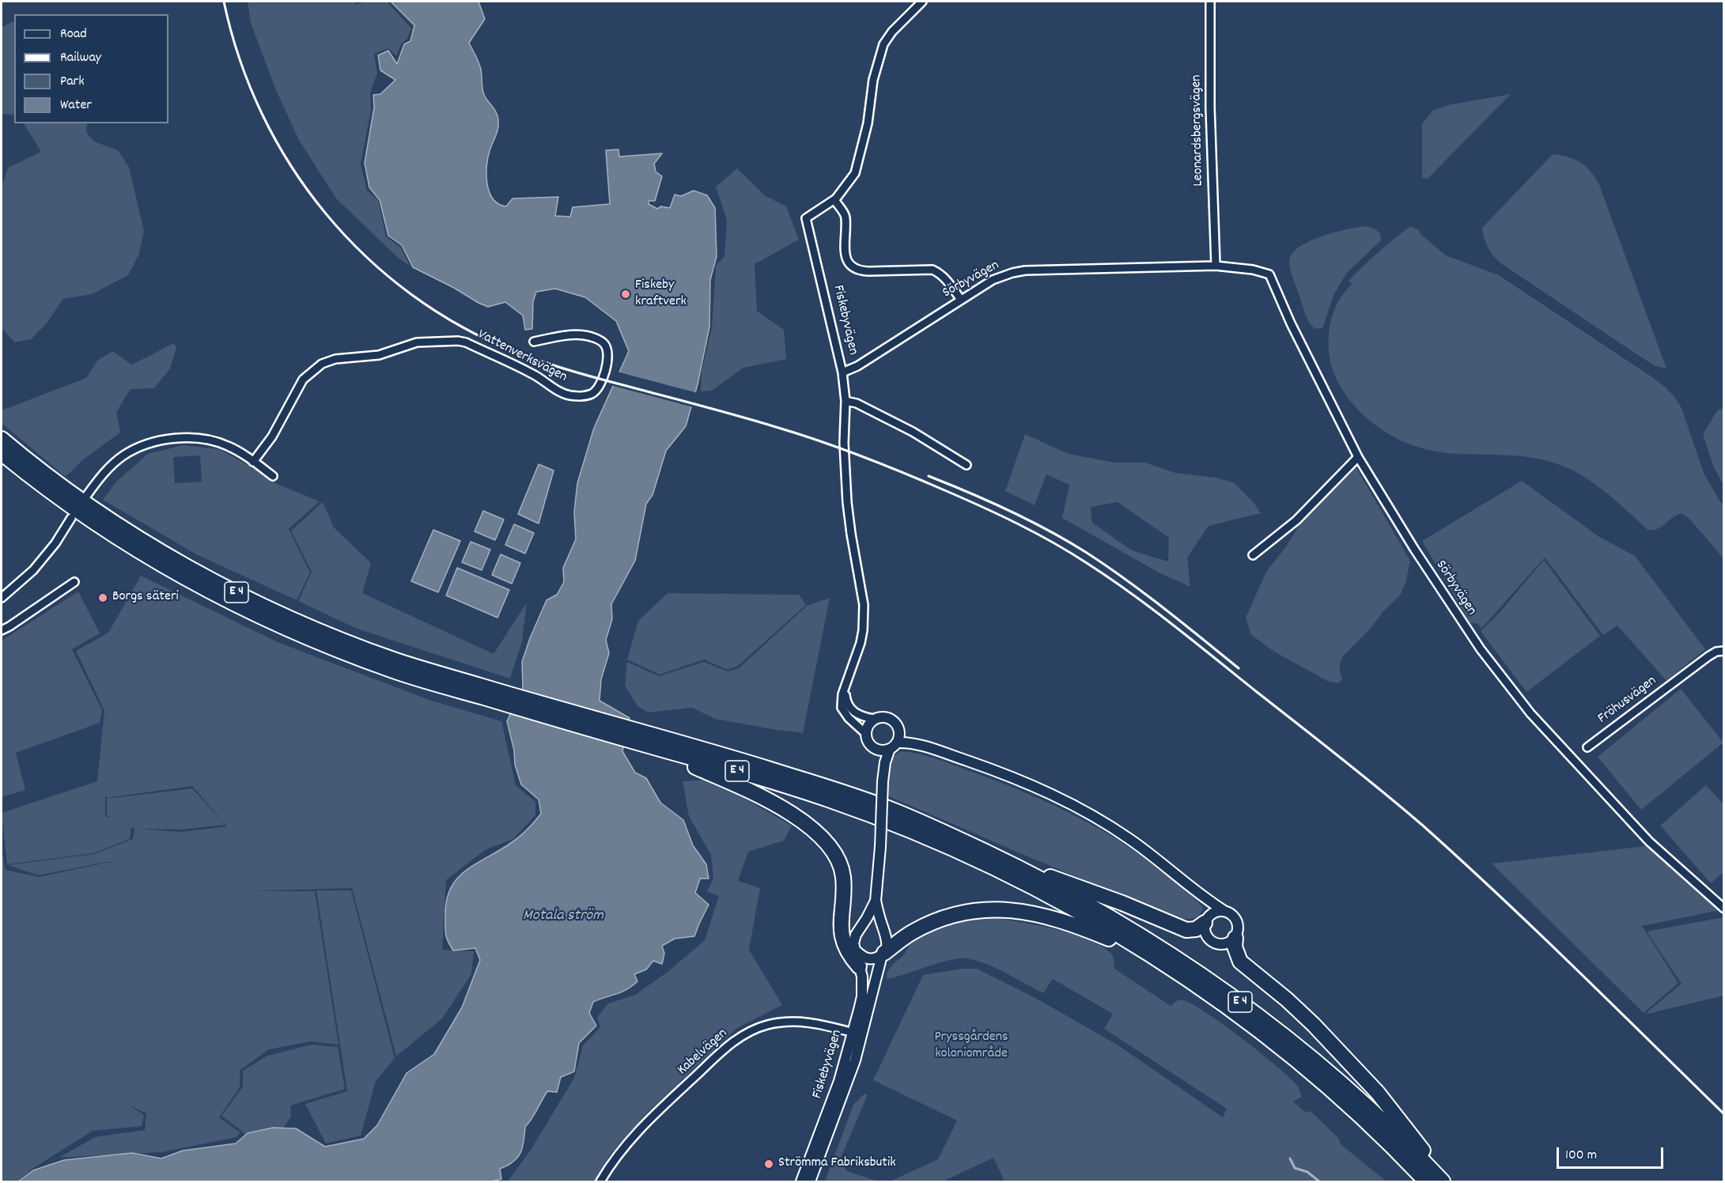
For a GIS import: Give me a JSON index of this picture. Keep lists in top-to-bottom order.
{
  "streets": {
    "highway": ["E 4"],
    "street": [
      "Leonardsbergsvägen",
      "Sörbyvägen",
      "Fiskebyvägen",
      "Vattenverksvägen",
      "Fröhusvägen",
      "Kabelvägen"
    ]
  },
  "crossings": [
    ["Leonardsbergsvägen", "Sörbyvägen"],
    ["Sörbyvägen", "Fiskebyvägen"],
    ["Fiskebyvägen", "Kabelvägen"]
  ],
  "water": ["Motala ström"],
  "parks": ["Pryssgårdens koloniområde"],
  "places": ["Fiskeby kraftverk", "Borgs säteri", "Strömma Fabriksbutik"],
  "legend": [
    "Road",
    "Railway",
    "Park",
    "Water"
  ],
  "scale_bar": "100 m"
}
